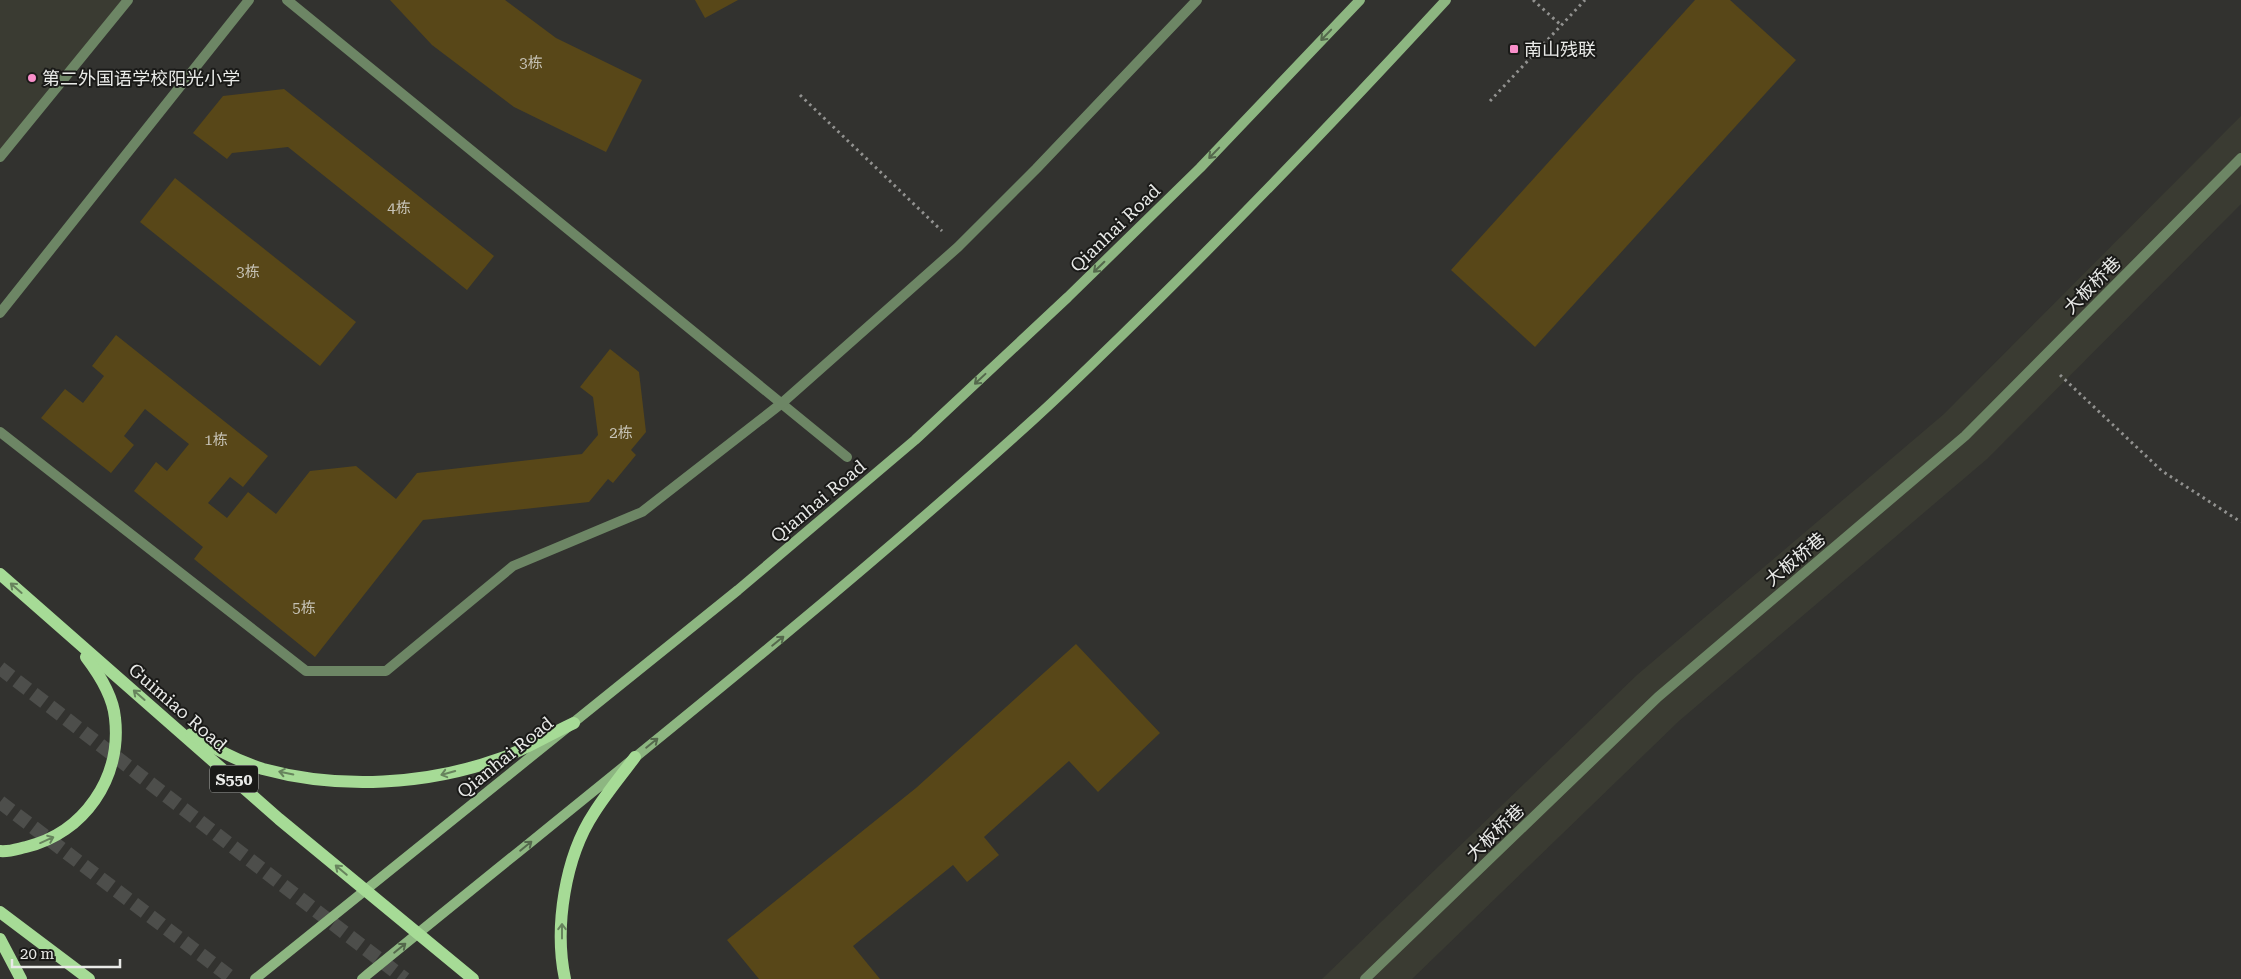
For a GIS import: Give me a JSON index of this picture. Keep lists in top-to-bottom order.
{
  "streets": {
    "main road": ["Qianhai Road", "Guimiao Road", "S550"],
    "street": ["大板桥巷"]
  },
  "crossings": [
    ["Qianhai Road", "Guimiao Road"]
  ],
  "one_way": ["Guimiao Road"],
  "places": {
    "transit": ["南山残联"],
    "other": ["第二外国语学校阳光小学"]
  },
  "house_numbers": [
    "3栋",
    "4栋",
    "3栋",
    "2栋",
    "1栋",
    "5栋"
  ],
  "scale_bar": "20 m"
}
